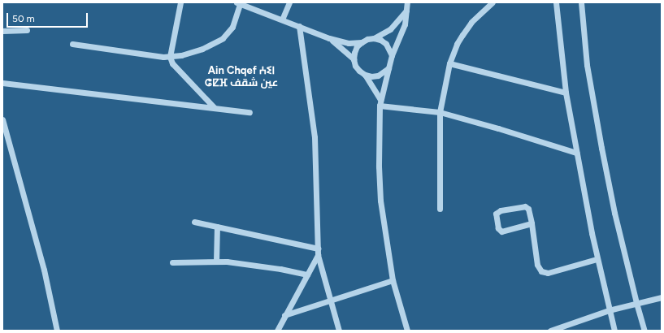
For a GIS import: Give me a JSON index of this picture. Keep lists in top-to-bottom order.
{
  "districts": ["Ain Chqef ⵄⵉⵏ ⵛⵇⴼ عين شقف"],
  "scale_bar": "50 m"
}
